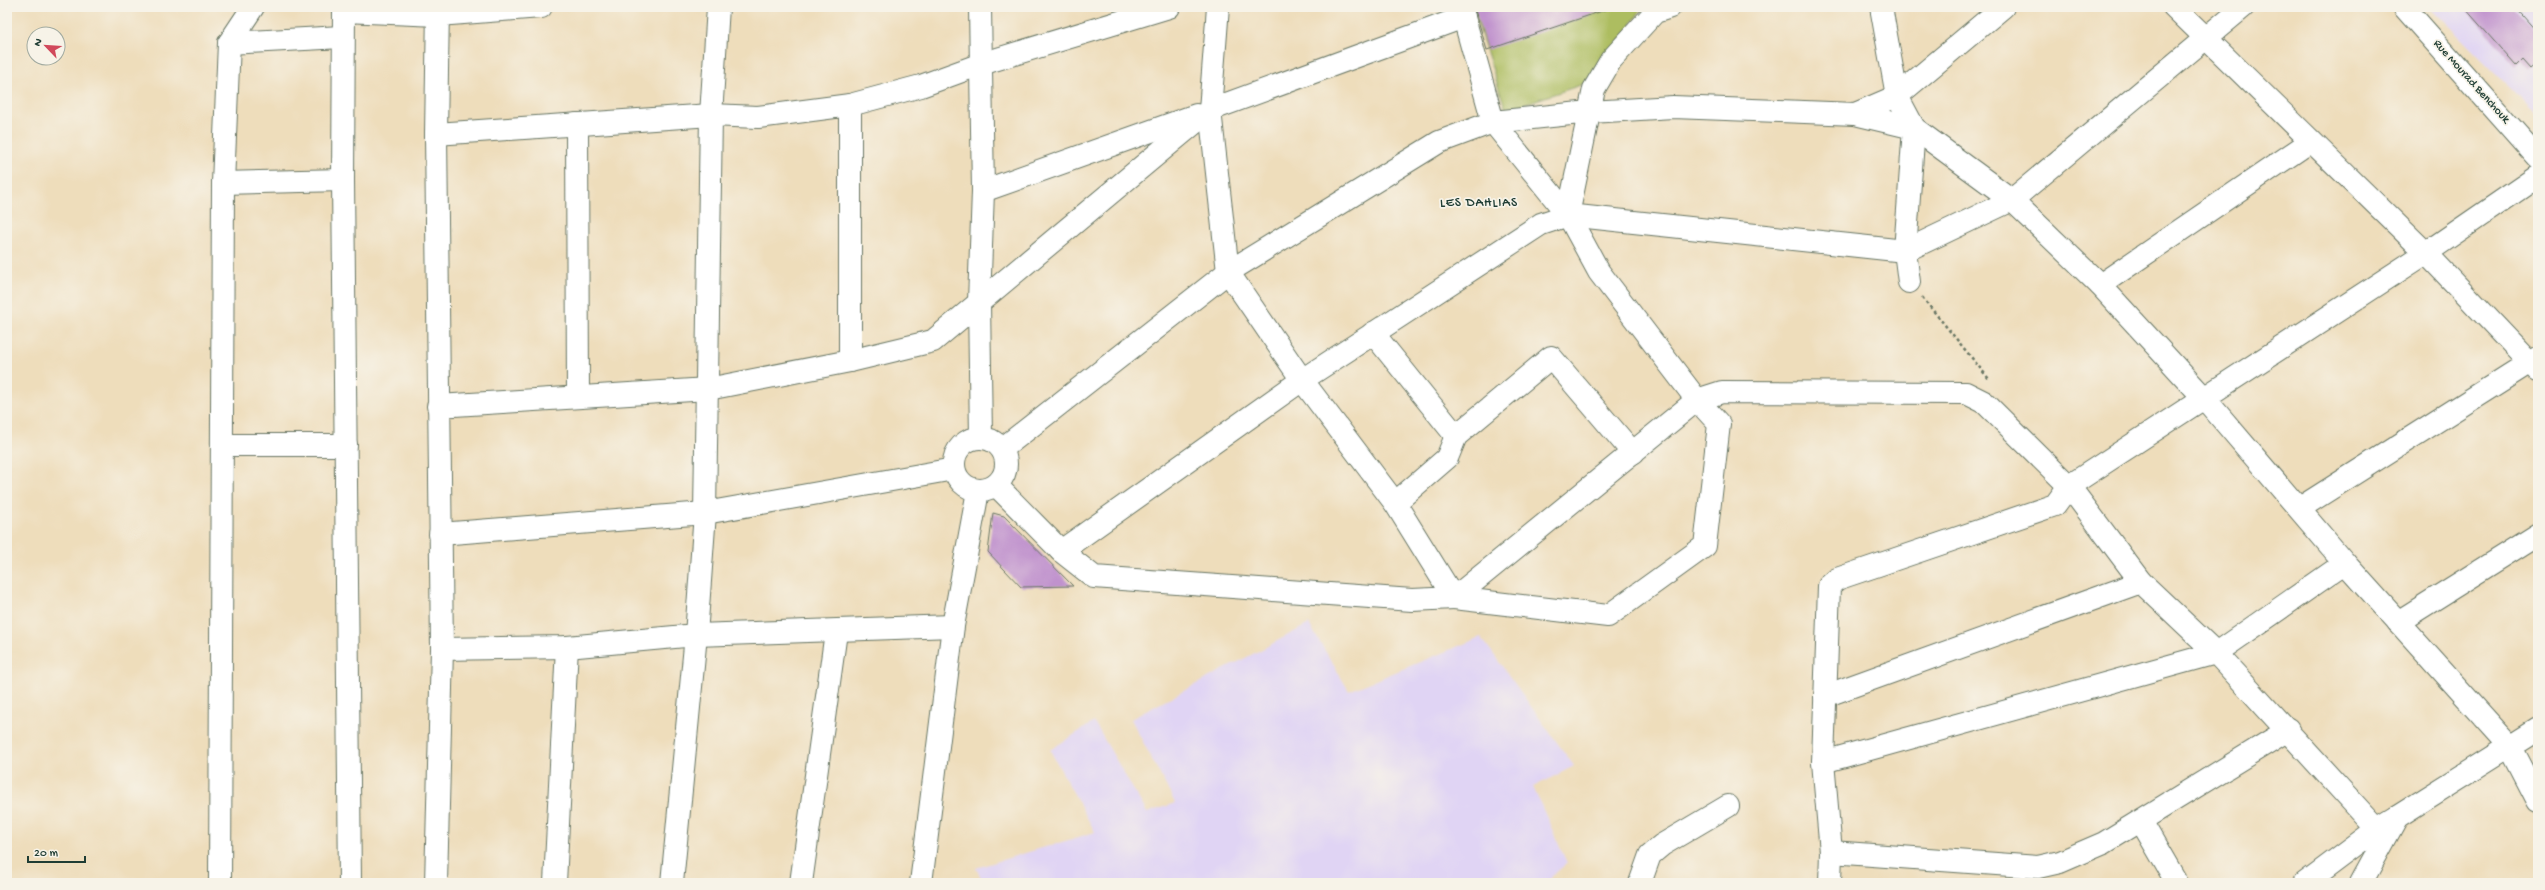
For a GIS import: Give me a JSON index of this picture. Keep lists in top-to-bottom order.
{
  "streets": {
    "street": ["Rue Mourad Benchouk"]
  },
  "districts": ["LES DAHLIAS"],
  "scale_bar": "20 m",
  "north": "top left"
}
